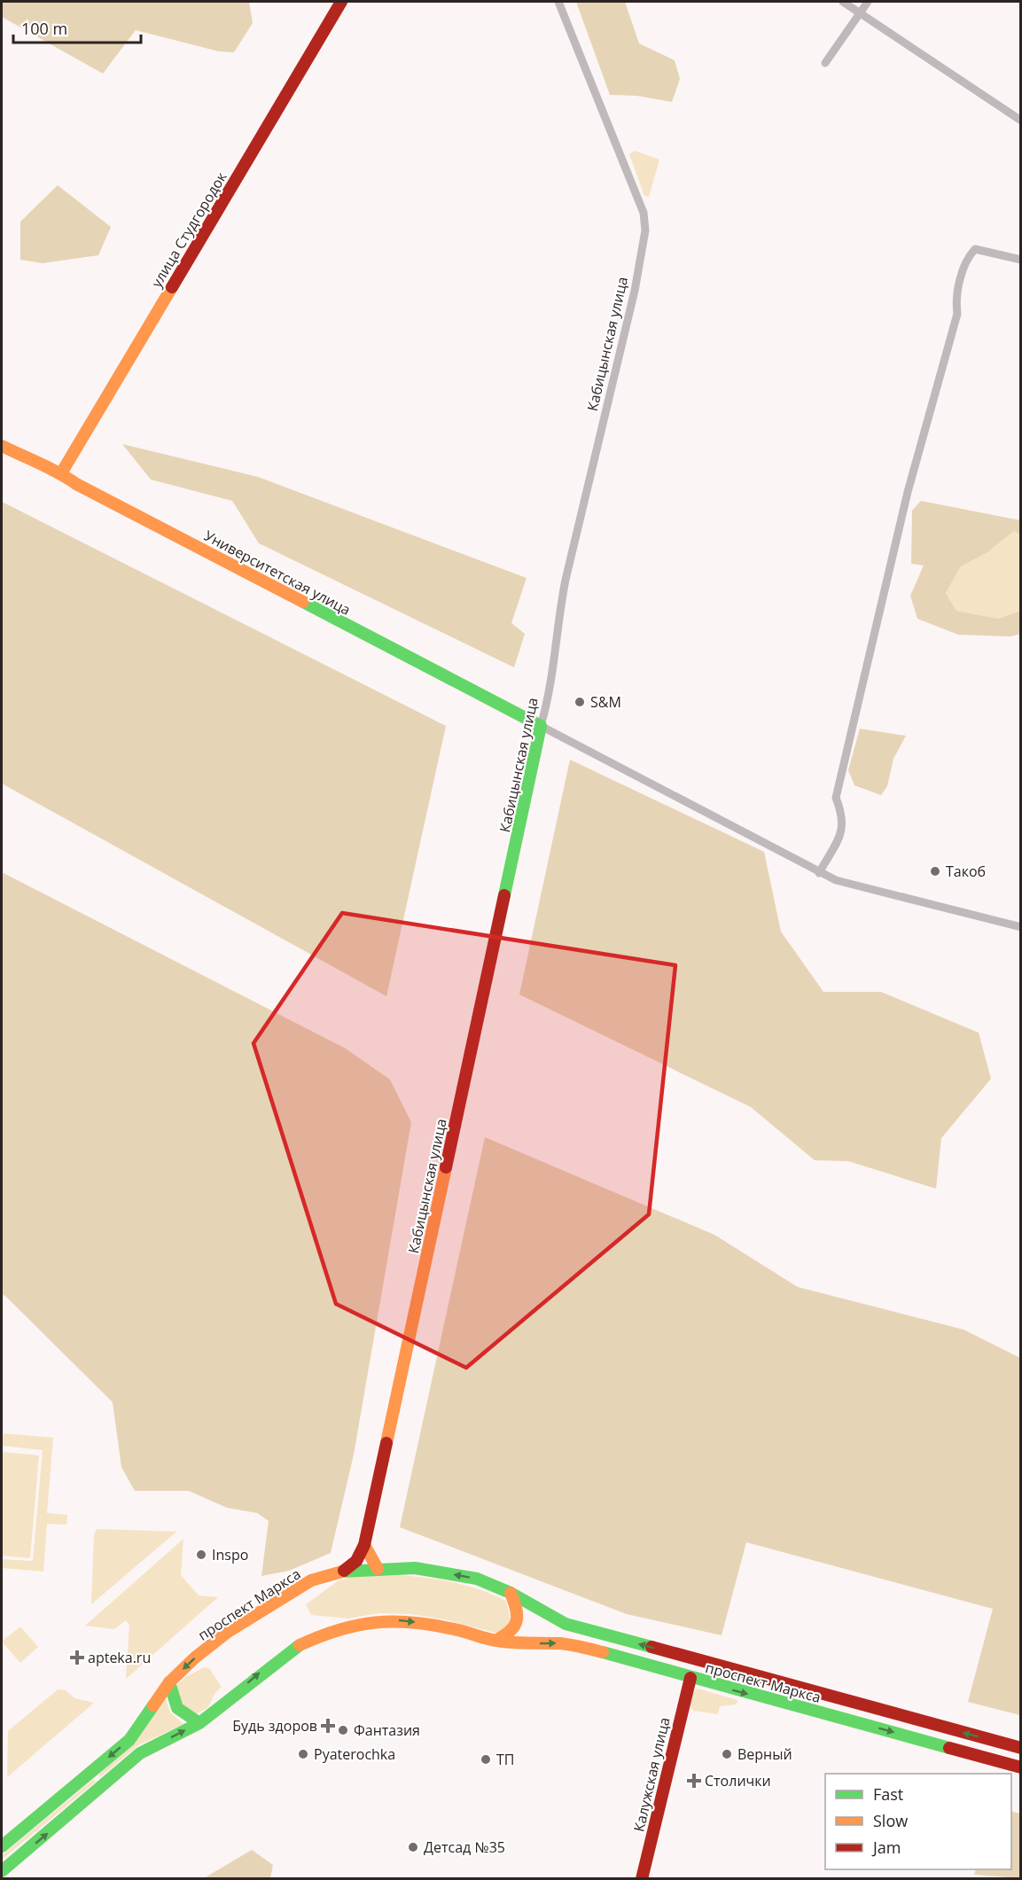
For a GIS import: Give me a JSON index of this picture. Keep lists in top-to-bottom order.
{
  "streets": {
    "main road": [
      "улица Студгородок",
      "Кабицынская улица",
      "Университетская улица",
      "проспект Маркса",
      "Калужская улица"
    ]
  },
  "crossings": [
    ["улица Студгородок", "Университетская улица"],
    ["Кабицынская улица", "Университетская улица"],
    ["проспект Маркса", "Калужская улица"]
  ],
  "places": {
    "other": [
      "S&M",
      "Такоб",
      "Inspo",
      "Фантазия",
      "Pyaterochka",
      "Верный",
      "ТП",
      "Детсад №35"
    ],
    "health": ["apteka.ru", "Будь здоров", "Столички"]
  },
  "legend": ["Fast", "Slow", "Jam"],
  "scale_bar": "100 m"
}
